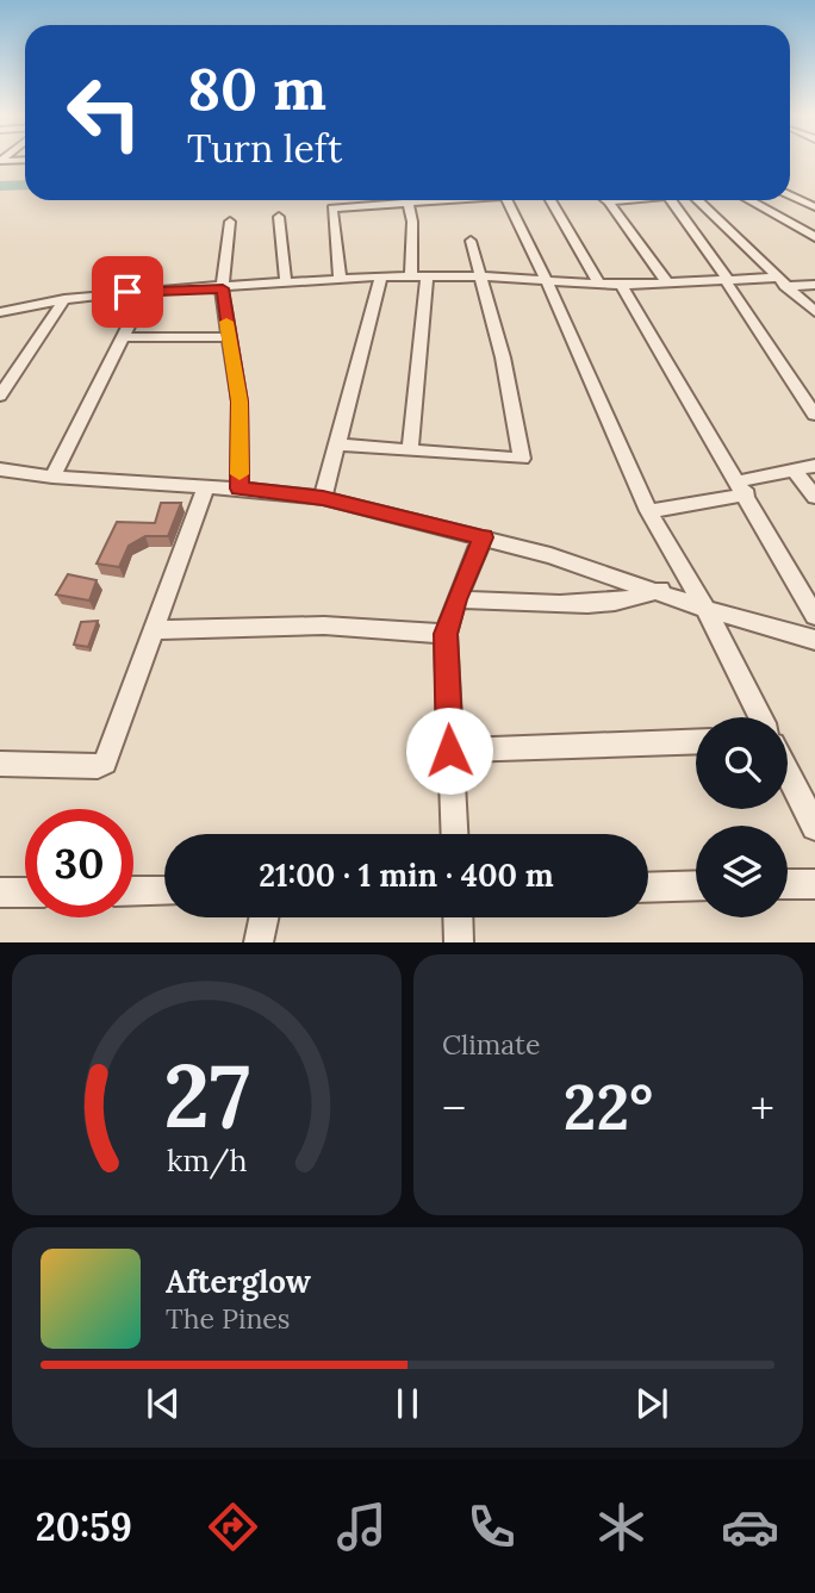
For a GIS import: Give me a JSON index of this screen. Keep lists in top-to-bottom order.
{
  "page": {
    "turn": ["80 m", "Turn left"],
    "limit": "30",
    "trip": "21:00 · 1 min · 400 m",
    "tile": "Climate",
    "heat": ["−", "22°", "+"],
    "song": ["Afterglow", "The Pines"],
    "tabs": "20:59",
    "gauge": ["27", "km/h"]
  }
}
